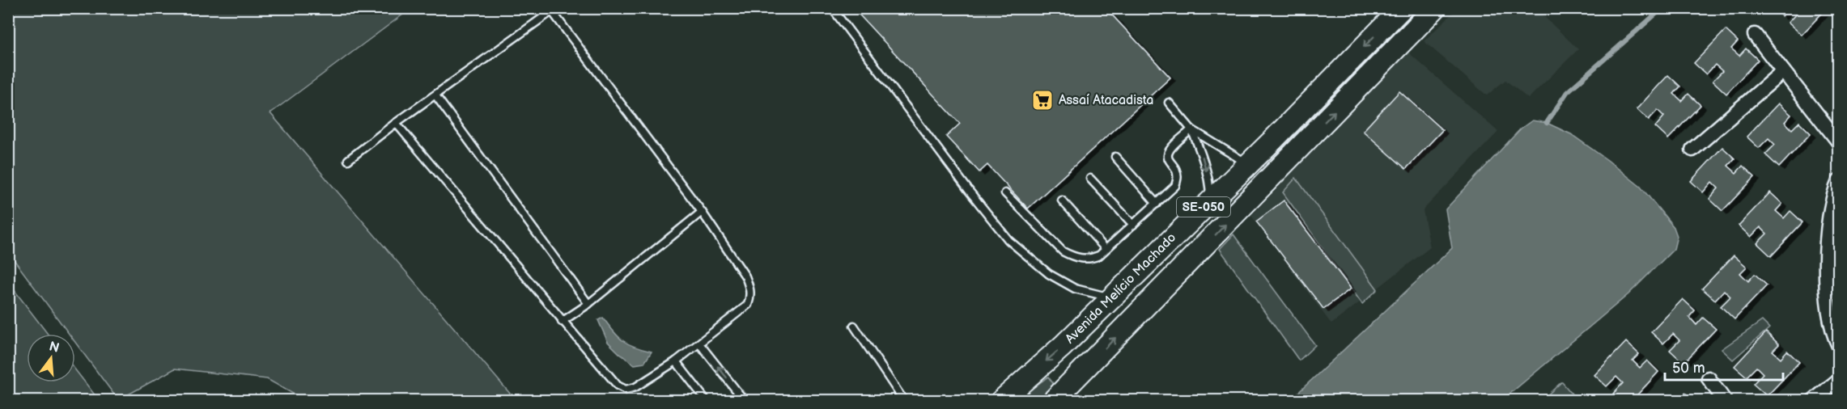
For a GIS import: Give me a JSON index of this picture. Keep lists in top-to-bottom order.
{
  "streets": {
    "main road": ["SE-050", "Avenida Melício Machado"]
  },
  "places": {
    "supermarket": ["Assaí Atacadista"]
  },
  "scale_bar": "50 m",
  "north": "top"
}
